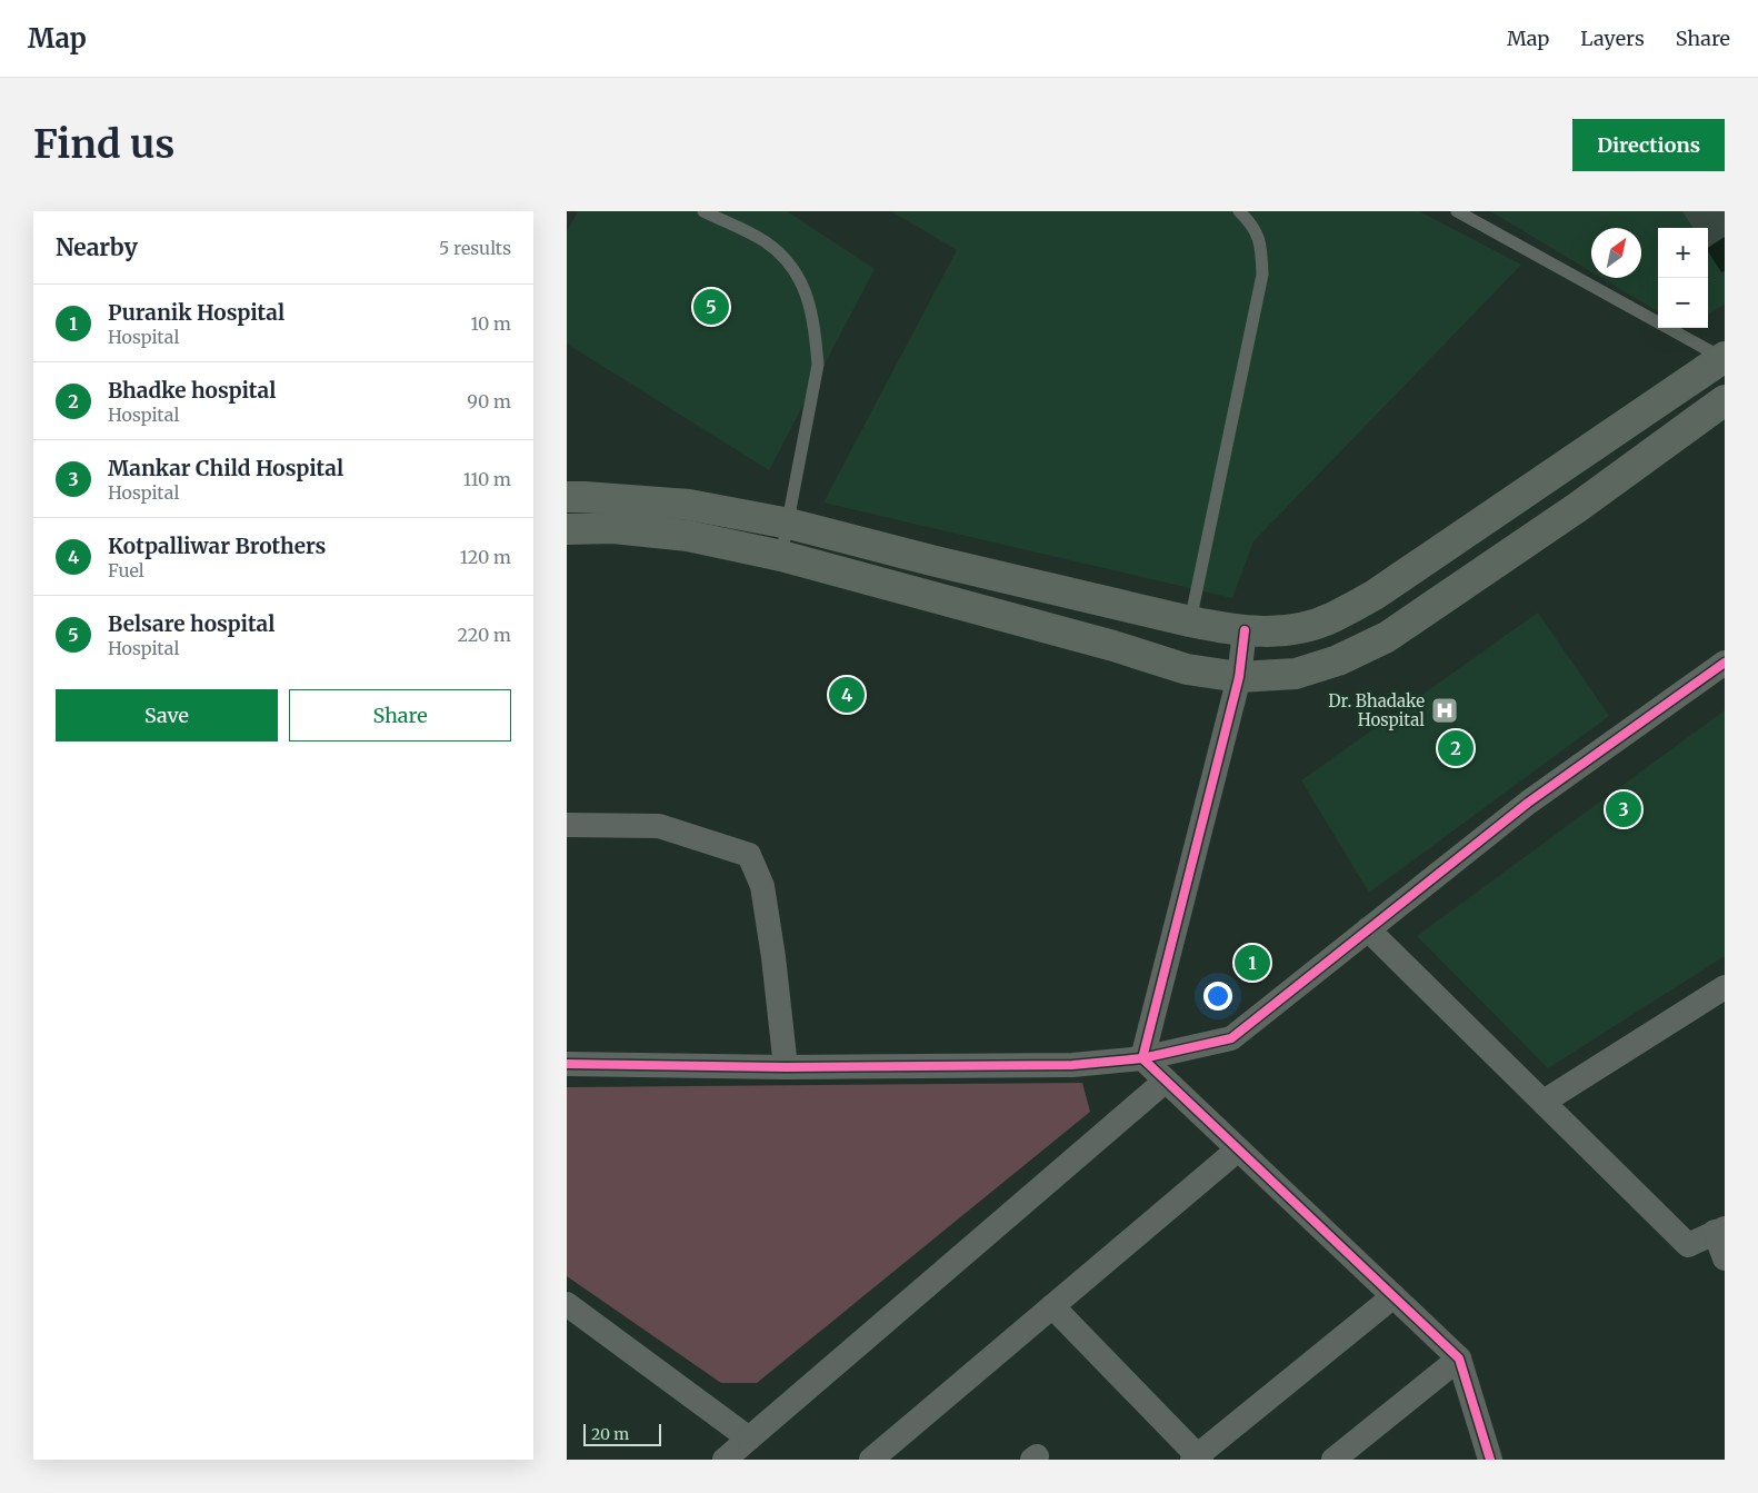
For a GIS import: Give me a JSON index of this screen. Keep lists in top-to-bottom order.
{
  "places": {
    "hospital": ["Dr. Bhadake Hospital"]
  },
  "scale_bar": "20 m",
  "north": "top right",
  "page": {
    "header": "Map",
    "nav": ["Map", "Layers", "Share"],
    "buttons": [
      "Directions",
      ["Save", "Share"]
    ],
    "title": "Find us",
    "heading": ["Nearby", "5 results"],
    "map_buttons": ["+", "−"],
    "list": [
      {
        "mark": "1",
        "name": "Puranik Hospital",
        "note": "Hospital",
        "value": "10 m"
      },
      {
        "mark": "2",
        "name": "Bhadke hospital",
        "note": "Hospital",
        "value": "90 m"
      },
      {
        "mark": "3",
        "name": "Mankar Child Hospital",
        "note": "Hospital",
        "value": "110 m"
      },
      {
        "mark": "4",
        "name": "Kotpalliwar Brothers",
        "note": "Fuel",
        "value": "120 m"
      },
      {
        "mark": "5",
        "name": "Belsare hospital",
        "note": "Hospital",
        "value": "220 m"
      }
    ],
    "pins": [
      "5",
      "4",
      "2",
      "3",
      "1"
    ],
    "scale": "20 m"
  }
}
